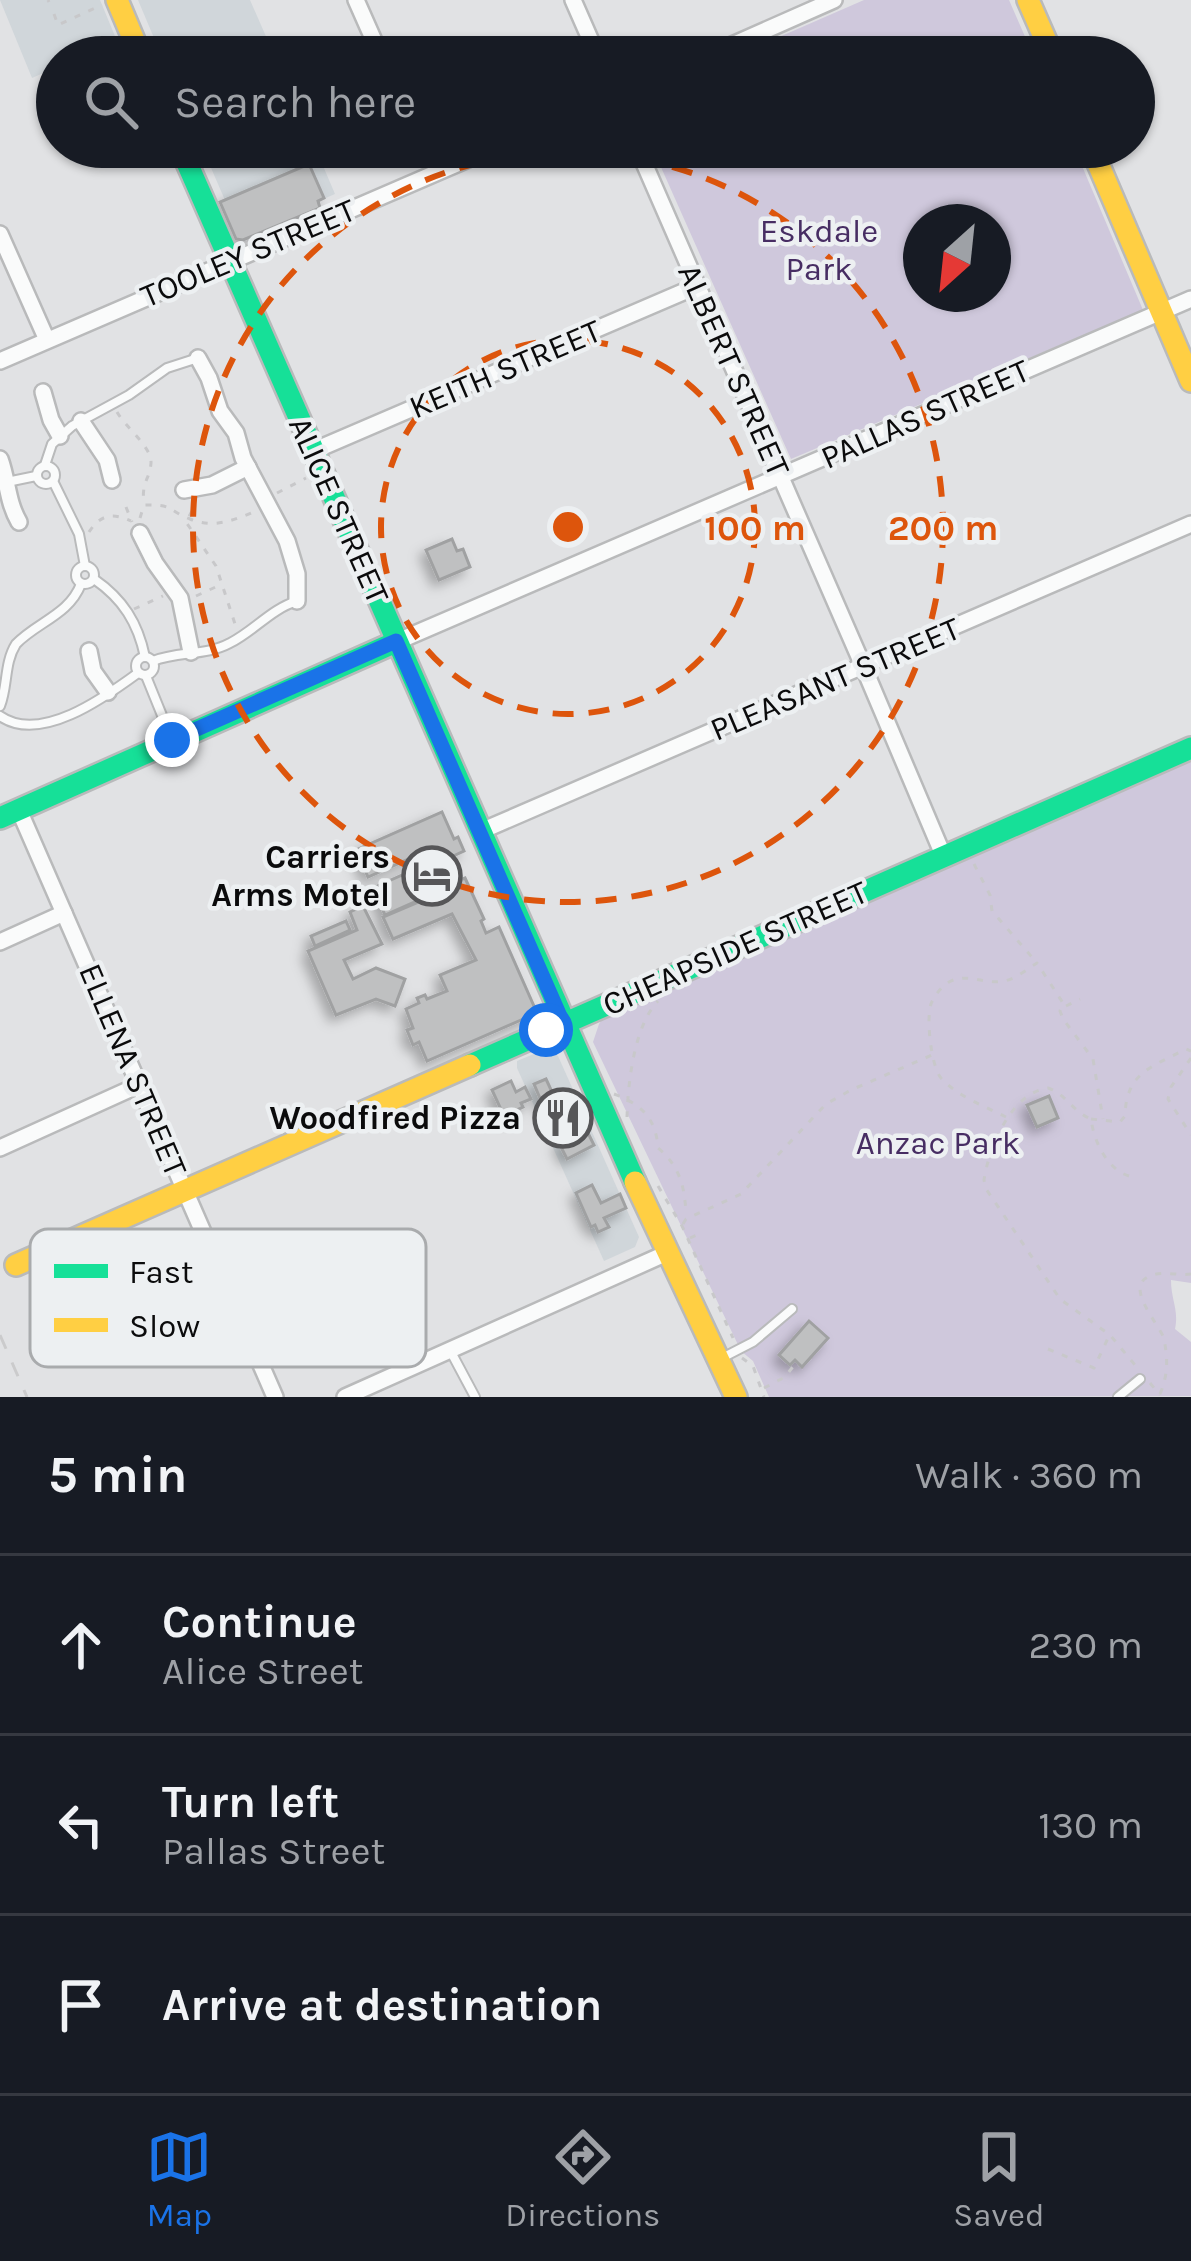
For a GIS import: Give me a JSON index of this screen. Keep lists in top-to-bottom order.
{
  "streets": {
    "street": [
      "TOOLEY STREET",
      "KEITH STREET",
      "ALBERT STREET",
      "PALLAS STREET",
      "ALICE STREET",
      "PLEASANT STREET",
      "CHEAPSIDE STREET",
      "ELLENA STREET"
    ]
  },
  "crossings": [
    ["TOOLEY STREET", "ALICE STREET"],
    ["KEITH STREET", "ALBERT STREET"],
    ["KEITH STREET", "ALICE STREET"],
    ["ALBERT STREET", "PALLAS STREET"],
    ["ALBERT STREET", "PLEASANT STREET"],
    ["ALBERT STREET", "CHEAPSIDE STREET"],
    ["PALLAS STREET", "ALICE STREET"],
    ["PALLAS STREET", "ELLENA STREET"],
    ["ALICE STREET", "PLEASANT STREET"],
    ["ALICE STREET", "CHEAPSIDE STREET"],
    ["CHEAPSIDE STREET", "ELLENA STREET"]
  ],
  "parks": ["Eskdale Park", "Anzac Park"],
  "places": {
    "hotel": ["Carriers Arms Motel"],
    "restaurant": ["Woodfired Pizza"]
  },
  "legend": ["Fast", "Slow"],
  "north": "bottom left",
  "page": {
    "search": "Search here",
    "heading": ["5 min", "Walk · 360 m"],
    "list": [
      ["Continue", "Alice Street", "230 m"],
      ["Turn left", "Pallas Street", "130 m"],
      "Arrive at destination"
    ],
    "nav": ["Map", "Directions", "Saved"]
  },
  "rings": ["100 m", "200 m"]
}
